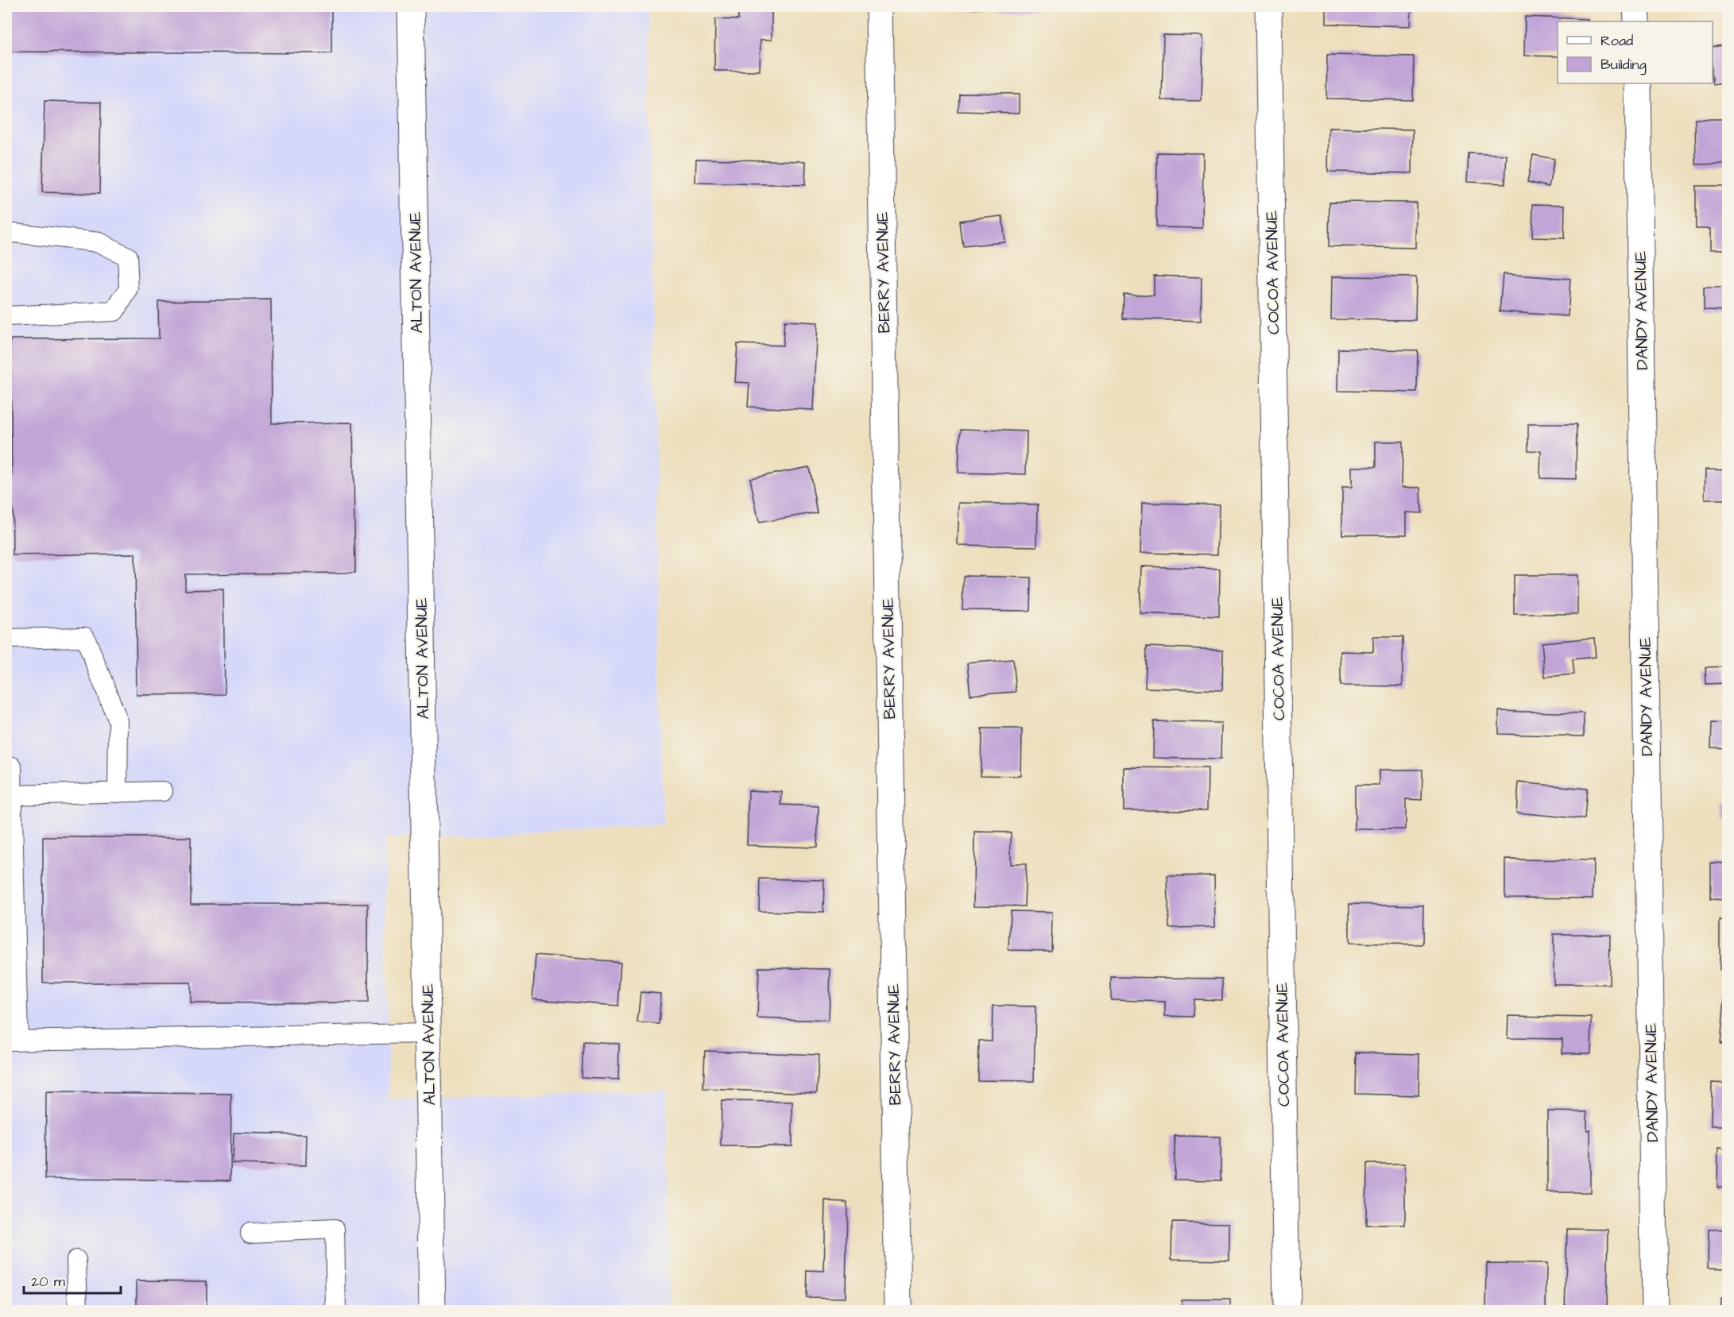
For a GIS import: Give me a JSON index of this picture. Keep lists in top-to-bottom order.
{
  "streets": {
    "street": [
      "ALTON AVENUE",
      "BERRY AVENUE",
      "COCOA AVENUE",
      "DANDY AVENUE"
    ]
  },
  "legend": ["Road", "Building"],
  "scale_bar": "20 m"
}
